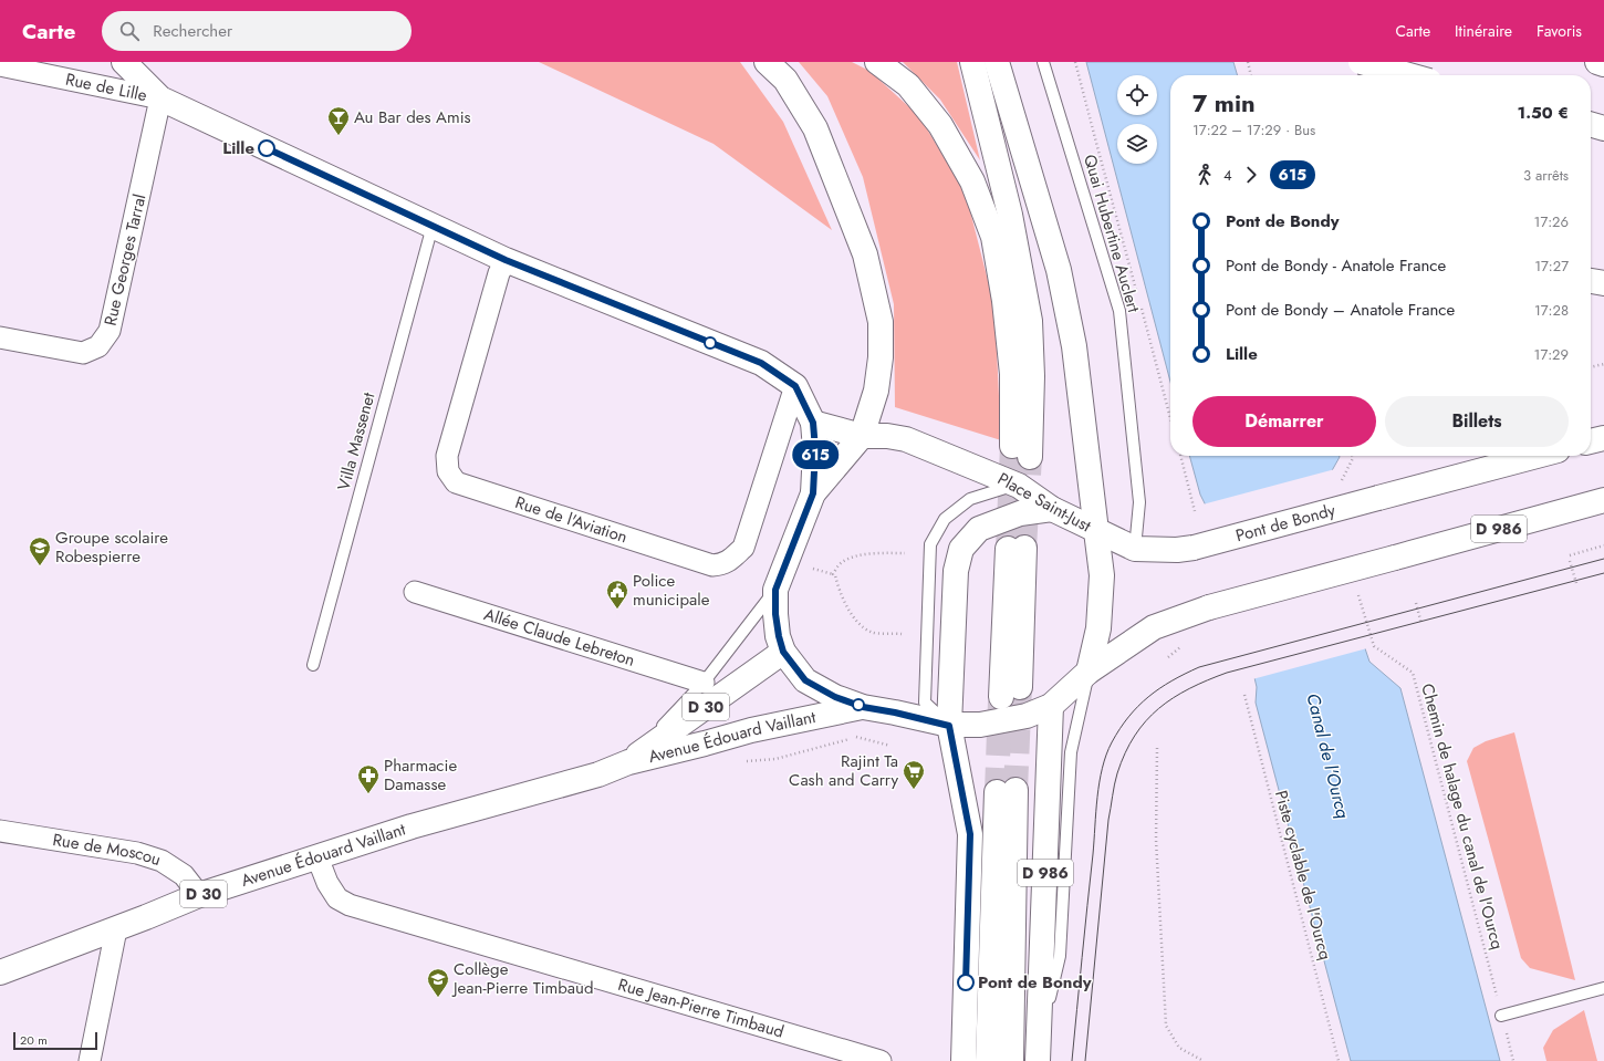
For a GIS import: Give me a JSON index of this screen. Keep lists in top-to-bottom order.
{
  "streets": {
    "main road": [
      "Place Saint-Just",
      "Pont de Bondy",
      "D 986",
      "D 30",
      "Avenue Édouard Vaillant"
    ],
    "street": [
      "Rue de Lille",
      "Rue Georges Tarral",
      "Rue de l'Aviation",
      "Allée Claude Lebreton",
      "Rue de Moscou",
      "Rue Jean-Pierre Timbaud"
    ],
    "lane": ["Quai Hubertine Auclert", "Villa Massenet"],
    "path": ["Chemin de halage du canal de l'Ourcq", "Piste cyclable de l'Ourcq"]
  },
  "crossings": [
    ["Rue de Lille", "Rue Georges Tarral"],
    ["Quai Hubertine Auclert", "Pont de Bondy"],
    ["Place Saint-Just", "D 986"],
    ["Avenue Édouard Vaillant", "Rue de Moscou"],
    ["Avenue Édouard Vaillant", "Rue Jean-Pierre Timbaud"]
  ],
  "water": ["Canal de l'Ourcq"],
  "places": {
    "bar": ["Au Bar des Amis"],
    "other": ["Lille", "Pont de Bondy"],
    "school or university": ["Groupe scolaire Robespierre", "Collège Jean-Pierre Timbaud"],
    "public building": ["Police municipale"],
    "supermarket": ["Rajint Ta Cash and Carry"],
    "pharmacy": ["Pharmacie Damasse"]
  },
  "lines": ["bus line 615"],
  "scale_bar": "20 m",
  "page": {
    "header": "Carte",
    "search": "Rechercher",
    "nav": ["Carte", "Itinéraire", "Favoris"],
    "on_map": "615",
    "heading": ["7 min", "17:22 – 17:29 · Bus", "1.50 €"],
    "legs": ["4", "615", "3 arrêts"],
    "list": [
      {
        "name": "Pont de Bondy",
        "value": "17:26"
      },
      {
        "name": "Pont de Bondy - Anatole France",
        "value": "17:27"
      },
      {
        "name": "Pont de Bondy – Anatole France",
        "value": "17:28"
      },
      {
        "name": "Lille",
        "value": "17:29"
      }
    ],
    "buttons": ["Démarrer", "Billets"],
    "scale": "20 m"
  }
}
